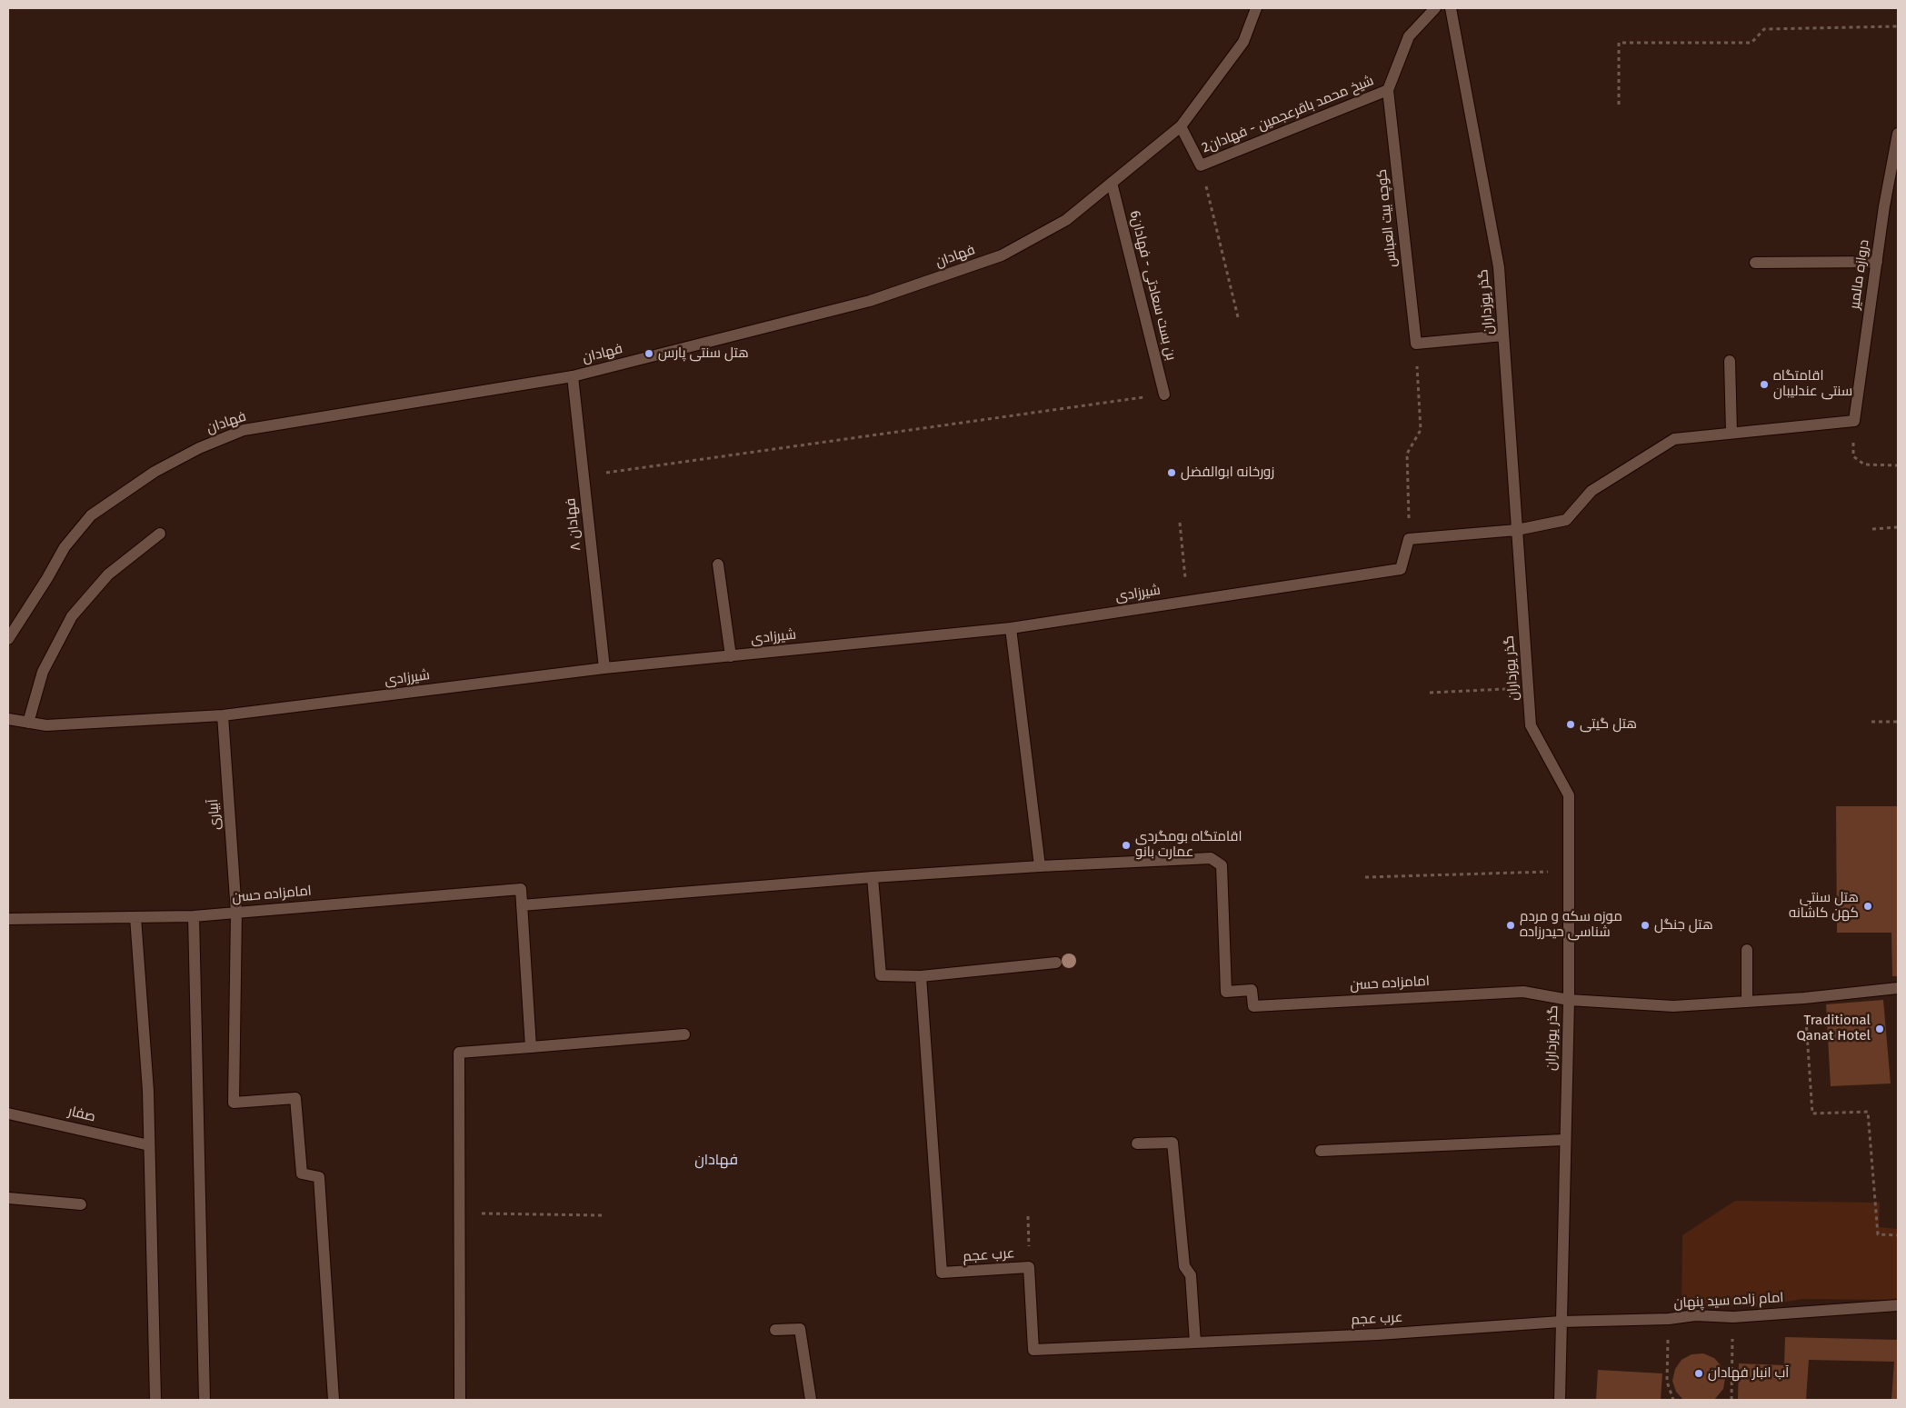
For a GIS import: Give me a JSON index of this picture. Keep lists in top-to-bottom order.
{
  "streets": {
    "street": [
      "شیخ محمد باقرعجمین - فهادان2",
      "کوچه بيت العباس",
      "فهادان",
      "دروازه مالمیر",
      "بن بست سعادتی - فهادان6",
      "گذر يوزداران",
      "فهادان ۸",
      "شیرزادی",
      "آبیاری",
      "امامزاده حسن",
      "صفار",
      "عرب عجم",
      "امام زاده سید پنهان"
    ]
  },
  "crossings": [
    ["شیخ محمد باقرعجمین - فهادان2", "کوچه بيت العباس"],
    ["شیخ محمد باقرعجمین - فهادان2", "فهادان"],
    ["فهادان", "بن بست سعادتی - فهادان6"],
    ["فهادان", "فهادان ۸"],
    ["گذر يوزداران", "امامزاده حسن"],
    ["گذر يوزداران", "عرب عجم"],
    ["گذر يوزداران", "امام زاده سید پنهان"],
    ["فهادان ۸", "شیرزادی"],
    ["شیرزادی", "آبیاری"],
    ["آبیاری", "امامزاده حسن"],
    ["عرب عجم", "امام زاده سید پنهان"]
  ],
  "districts": ["فهادان"],
  "places": [
    "هتل سنتی پارس",
    "اقامتگاه سنتی عندلیبان",
    "زورخانه ابوالفضل",
    "هتل گیتی",
    "اقامتگاه بومگردی عمارت بانو",
    "هتل سنتی کهن کاشانه",
    "موزه سکه و مردم شناسی حیدرزاده",
    "هتل جنگل",
    "Traditional Qanat Hotel",
    "آب انبار فهادان"
  ]
}
